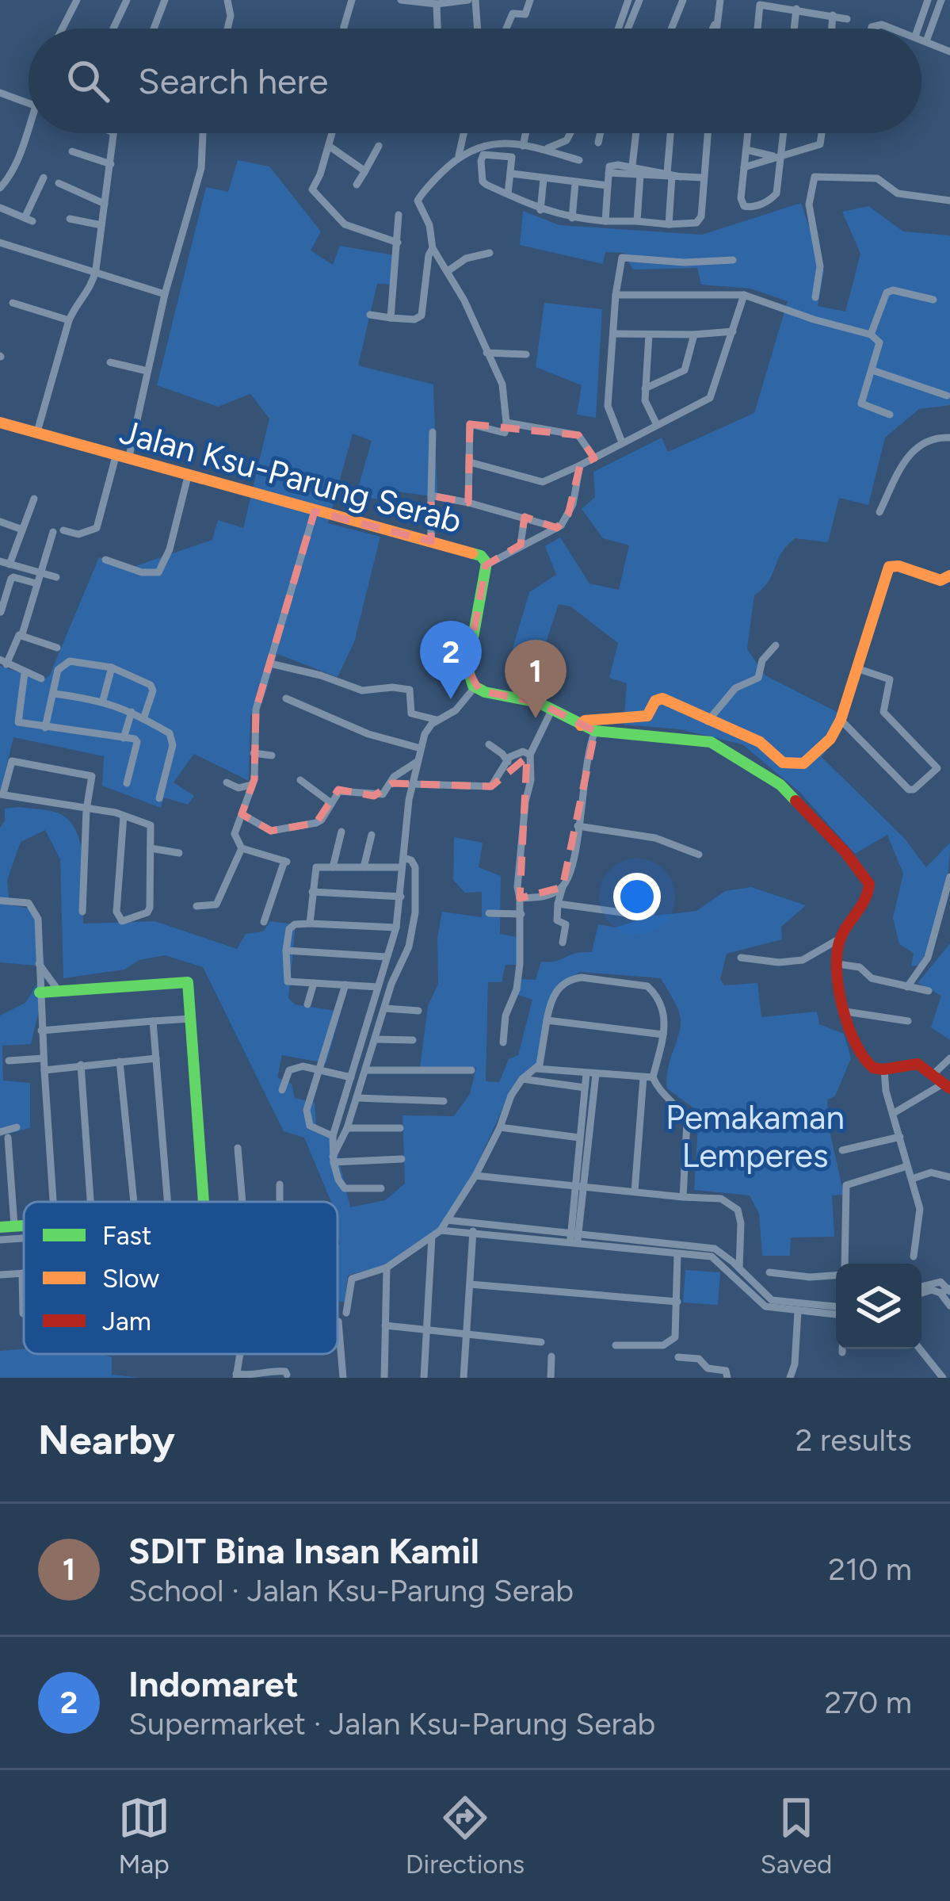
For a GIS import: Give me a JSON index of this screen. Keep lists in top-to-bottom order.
{
  "streets": {
    "street": ["Jalan Ksu-Parung Serab"]
  },
  "parks": ["Pemakaman Lemperes"],
  "legend": ["Fast", "Slow", "Jam"],
  "page": {
    "search": "Search here",
    "pins": ["2", "1"],
    "heading": ["Nearby", "2 results"],
    "list": [
      {
        "mark": "1",
        "name": "SDIT Bina Insan Kamil",
        "note": "School · Jalan Ksu-Parung Serab",
        "value": "210 m"
      },
      {
        "mark": "2",
        "name": "Indomaret",
        "note": "Supermarket · Jalan Ksu-Parung Serab",
        "value": "270 m"
      }
    ],
    "nav": ["Map", "Directions", "Saved"]
  }
}
